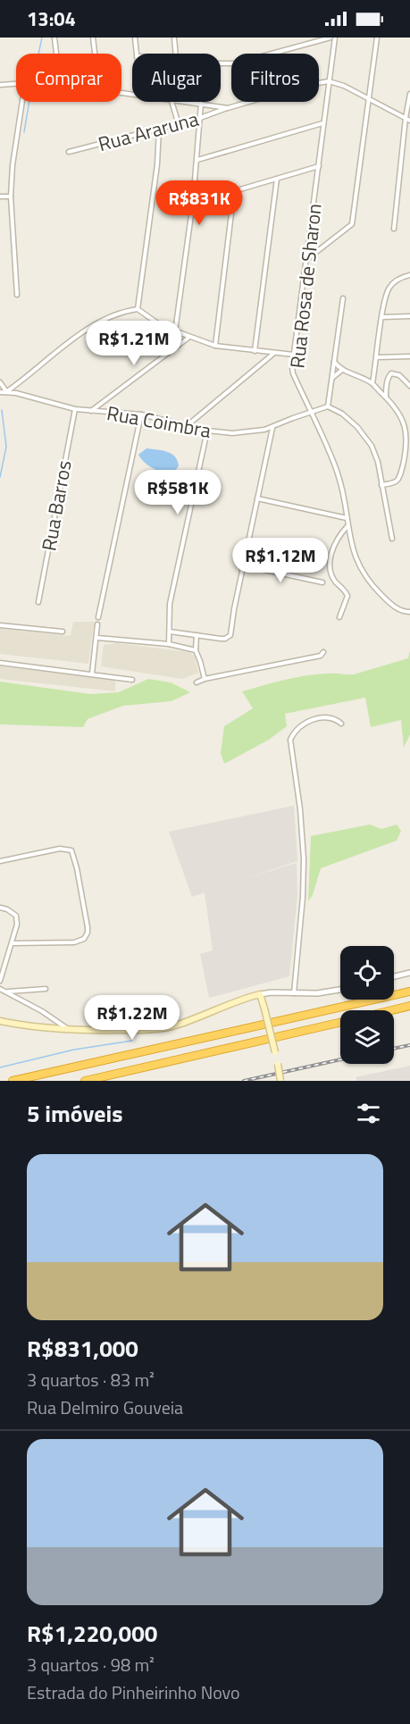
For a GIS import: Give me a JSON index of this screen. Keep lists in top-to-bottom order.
{
  "streets": {
    "street": [
      "Rua Araruna",
      "Rua Rosa de Sharon",
      "Rua Coimbra",
      "Rua Barros"
    ]
  },
  "crossings": [
    ["Rua Araruna", "Rua Rosa de Sharon"],
    ["Rua Rosa de Sharon", "Rua Coimbra"],
    ["Rua Coimbra", "Rua Barros"]
  ],
  "page": {
    "status": "13:04",
    "chip": ["Comprar", "Alugar", "Filtros"],
    "price": [
      "R$831K",
      "R$1.21M",
      "R$581K",
      "R$1.12M",
      "R$1.22M"
    ],
    "heading": "5 imóveis",
    "list": [
      {
        "name": "R$831,000",
        "note": "3 quartos · 83 m² · Rua Delmiro Gouveia"
      },
      {
        "name": "R$1,220,000",
        "note": "3 quartos · 98 m² · Estrada do Pinheirinho Novo"
      }
    ]
  }
}
